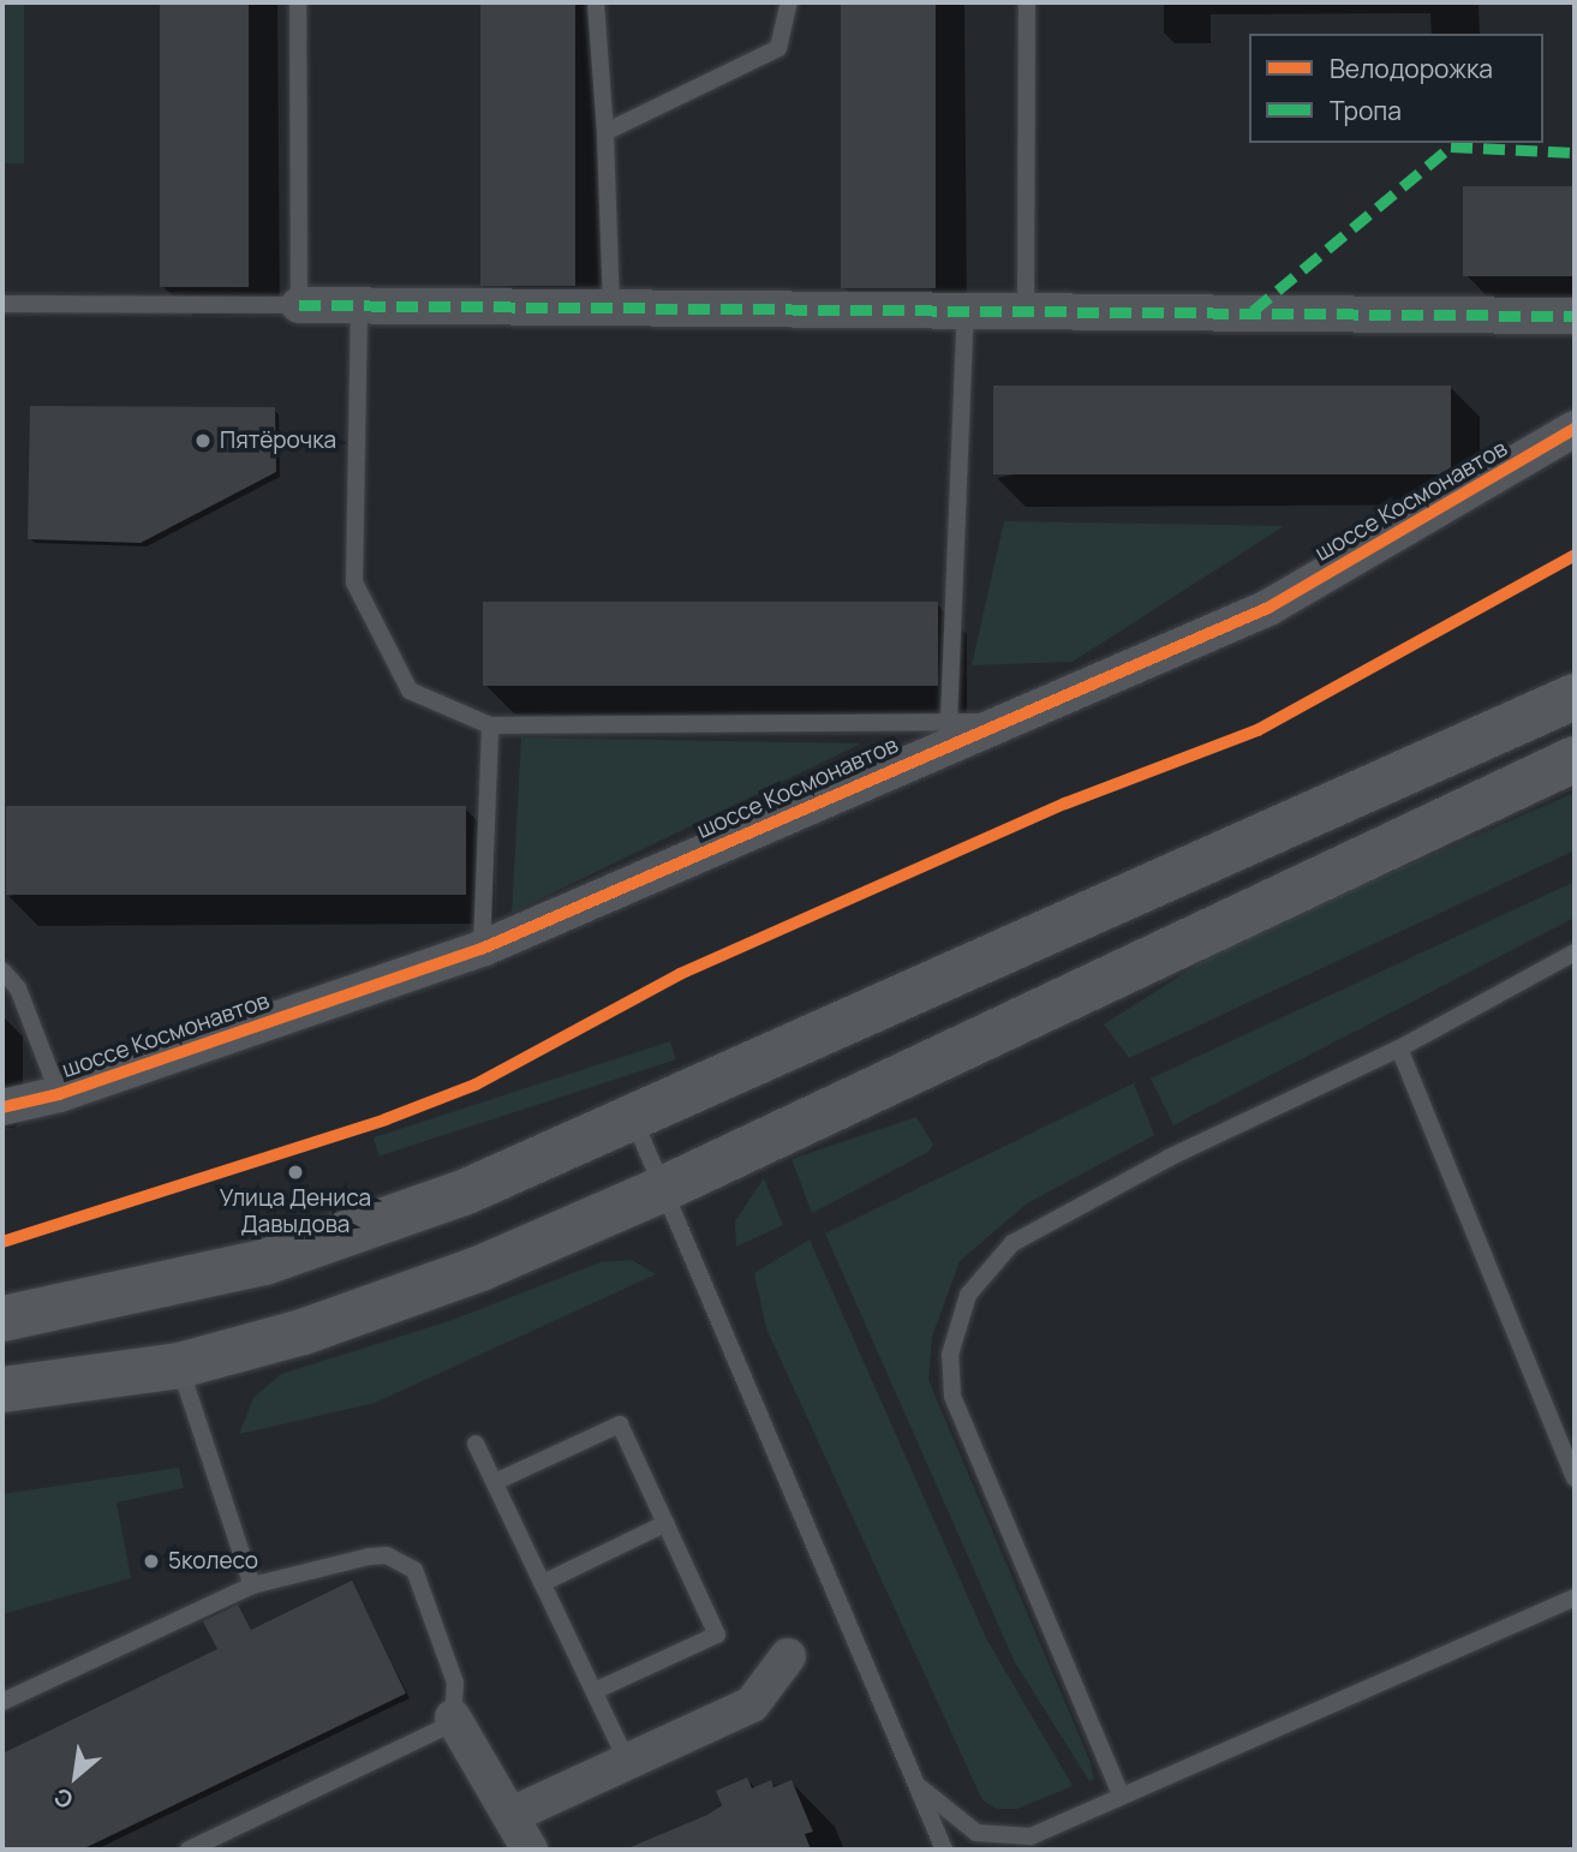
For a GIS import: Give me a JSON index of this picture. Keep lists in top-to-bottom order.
{
  "streets": {
    "street": ["шоссе Космонавтов"]
  },
  "places": ["Пятёрочка", "Улица Дениса Давыдова", "5колесо"],
  "legend": ["Велодорожка", "Тропа"],
  "north": "bottom left"
}
